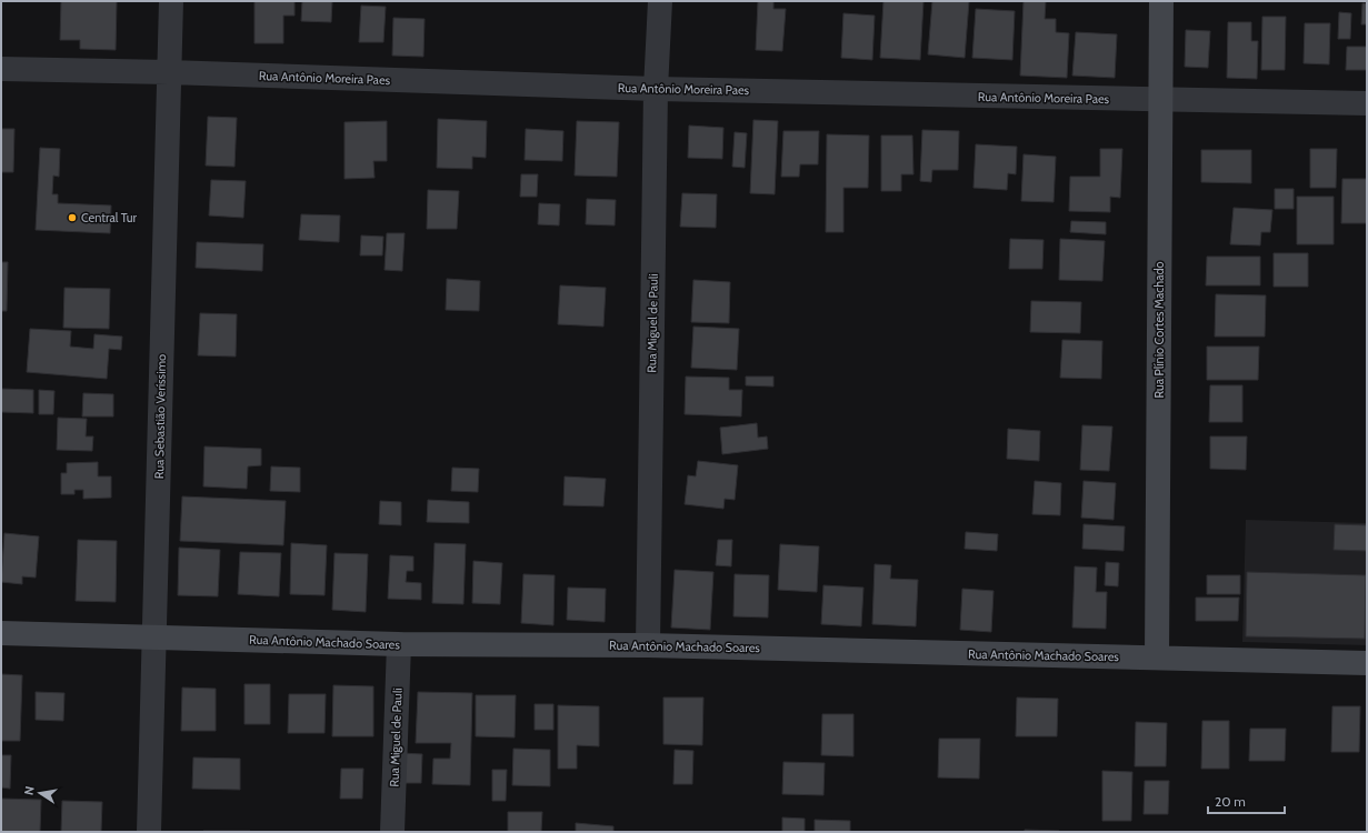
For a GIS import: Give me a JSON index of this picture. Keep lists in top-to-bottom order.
{
  "streets": {
    "street": [
      "Rua Antônio Moreira Paes",
      "Rua Miguel de Pauli",
      "Rua Plínio Cortes Machado",
      "Rua Sebastião Veríssimo",
      "Rua Antônio Machado Soares"
    ]
  },
  "crossings": [
    ["Rua Antônio Moreira Paes", "Rua Miguel de Pauli"],
    ["Rua Antônio Moreira Paes", "Rua Plínio Cortes Machado"],
    ["Rua Antônio Moreira Paes", "Rua Sebastião Veríssimo"],
    ["Rua Miguel de Pauli", "Rua Antônio Machado Soares"],
    ["Rua Plínio Cortes Machado", "Rua Antônio Machado Soares"],
    ["Rua Sebastião Veríssimo", "Rua Antônio Machado Soares"]
  ],
  "places": ["Central Tur"],
  "scale_bar": "20 m",
  "north": "left"
}
